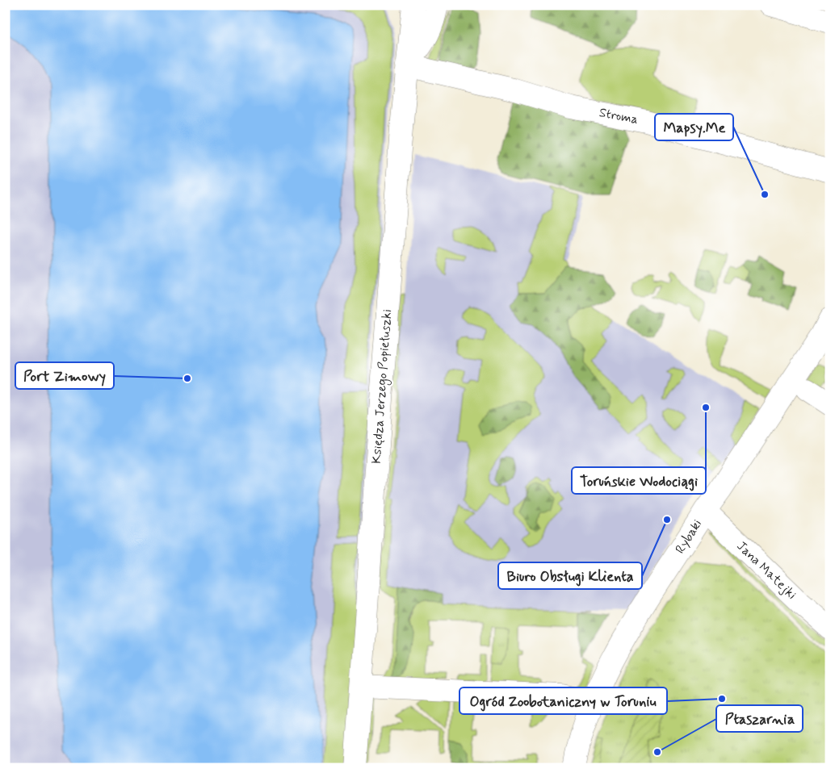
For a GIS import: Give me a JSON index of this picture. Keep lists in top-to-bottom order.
{
  "streets": {
    "street": [
      "Stroma",
      "Księdza Jerzego Popiełuszki",
      "Rybaki",
      "Jana Matejki"
    ]
  },
  "crossings": [
    ["Stroma", "Księdza Jerzego Popiełuszki"],
    ["Rybaki", "Jana Matejki"]
  ],
  "places": [
    "Mapsy.Me",
    "Port Zimowy",
    "Toruńskie Wodociągi",
    "Biuro Obsługi Klienta",
    "Ogród Zoobotaniczny w Toruniu",
    "Ptaszarnia"
  ]
}
